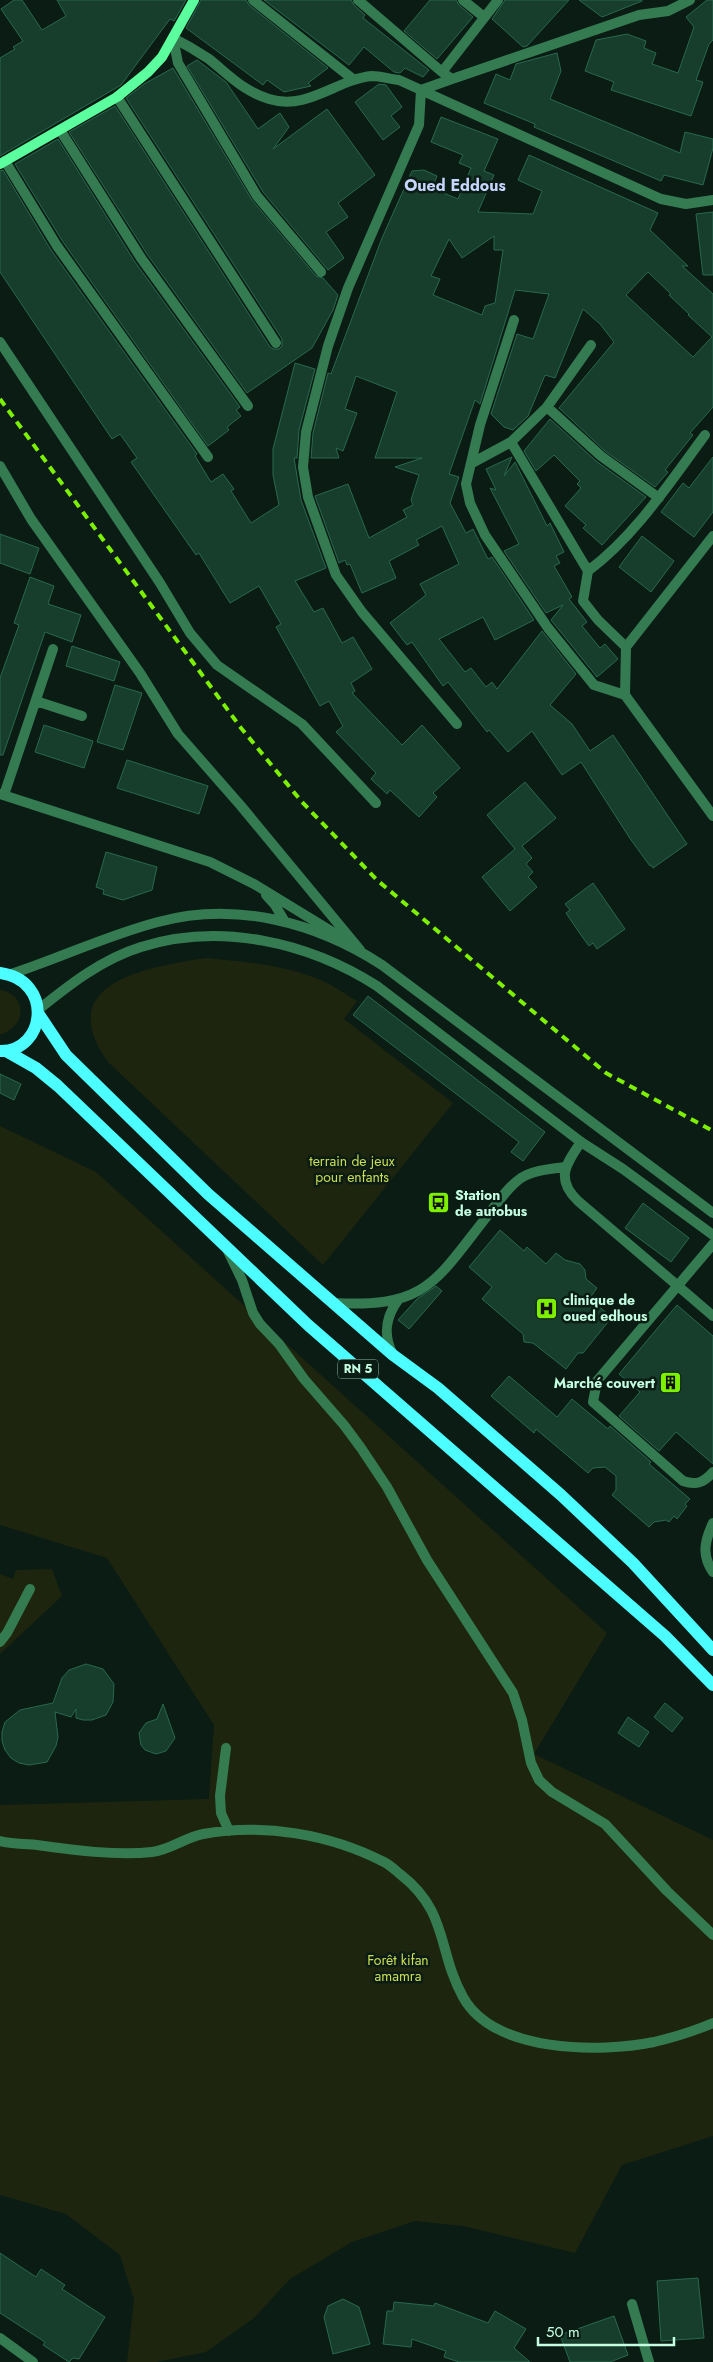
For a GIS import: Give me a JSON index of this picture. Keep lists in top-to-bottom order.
{
  "streets": {
    "main road": ["RN 5"]
  },
  "districts": ["Oued Eddous"],
  "parks": ["terrain de jeux pour enfants", "Forêt kifan amamra"],
  "places": {
    "bus stop": ["Station de autobus"],
    "hospital": ["clinique de oued edhous"],
    "building": ["Marché couvert"]
  },
  "scale_bar": "50 m"
}
